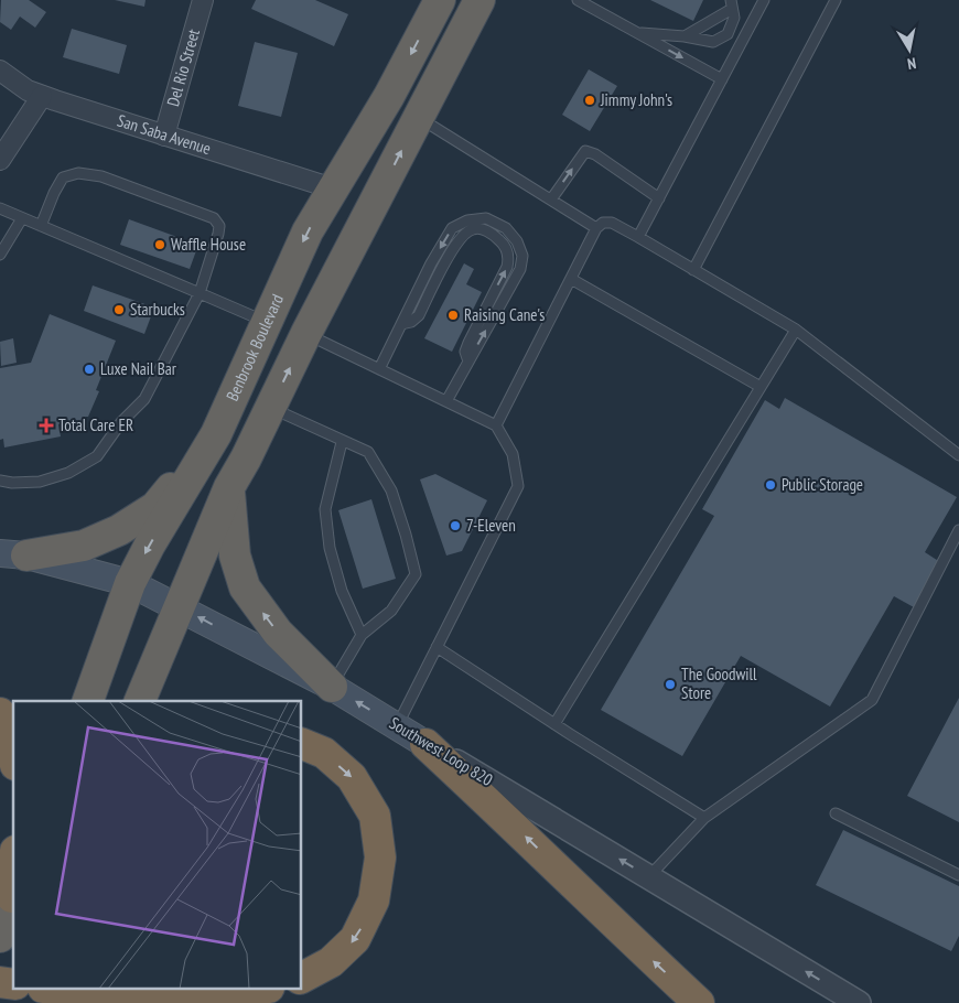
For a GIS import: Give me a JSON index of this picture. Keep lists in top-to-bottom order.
{
  "streets": {
    "highway": ["Benbrook Boulevard"],
    "main road": ["Southwest Loop 820"],
    "street": ["Del Rio Street", "San Saba Avenue"]
  },
  "crossings": [
    ["Del Rio Street", "San Saba Avenue"],
    ["San Saba Avenue", "Benbrook Boulevard"],
    ["Benbrook Boulevard", "Southwest Loop 820"]
  ],
  "one_way": ["Southwest Loop 820"],
  "places": {
    "other": [
      "Jimmy John's",
      "Waffle House",
      "Starbucks",
      "Raising Cane's",
      "Luxe Nail Bar",
      "Public Storage",
      "7-Eleven",
      "The Goodwill Store"
    ],
    "health": ["Total Care ER"]
  },
  "north": "bottom"
}
